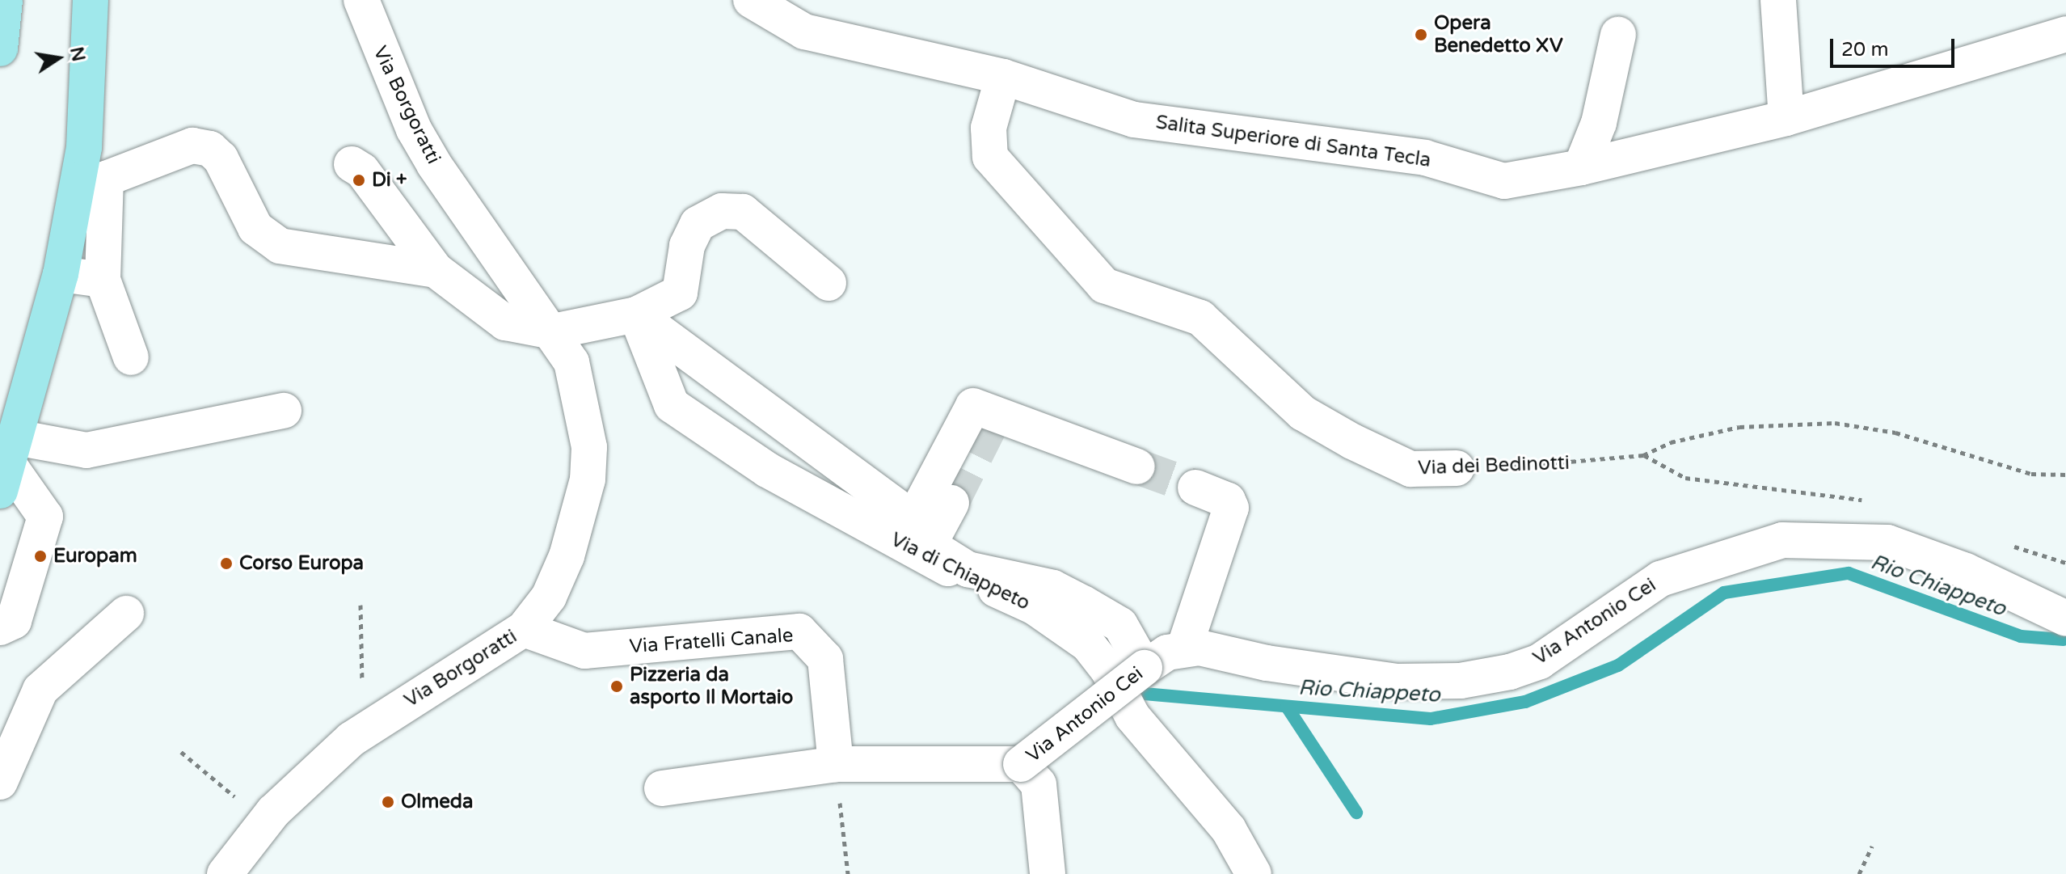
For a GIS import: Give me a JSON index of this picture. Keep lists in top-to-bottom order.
{
  "streets": {
    "street": [
      "Via Borgoratti",
      "Salita Superiore di Santa Tecla",
      "Via dei Bedinotti",
      "Via di Chiappeto",
      "Via Antonio Cei",
      "Via Fratelli Canale"
    ]
  },
  "crossings": [
    ["Via Borgoratti", "Via Fratelli Canale"],
    ["Salita Superiore di Santa Tecla", "Via dei Bedinotti"]
  ],
  "water": ["Rio Chiappeto"],
  "places": [
    "Opera Benedetto XV",
    "Di +",
    "Europam",
    "Corso Europa",
    "Pizzeria da asporto Il Mortaio",
    "Olmeda"
  ],
  "scale_bar": "20 m",
  "north": "right"
}
